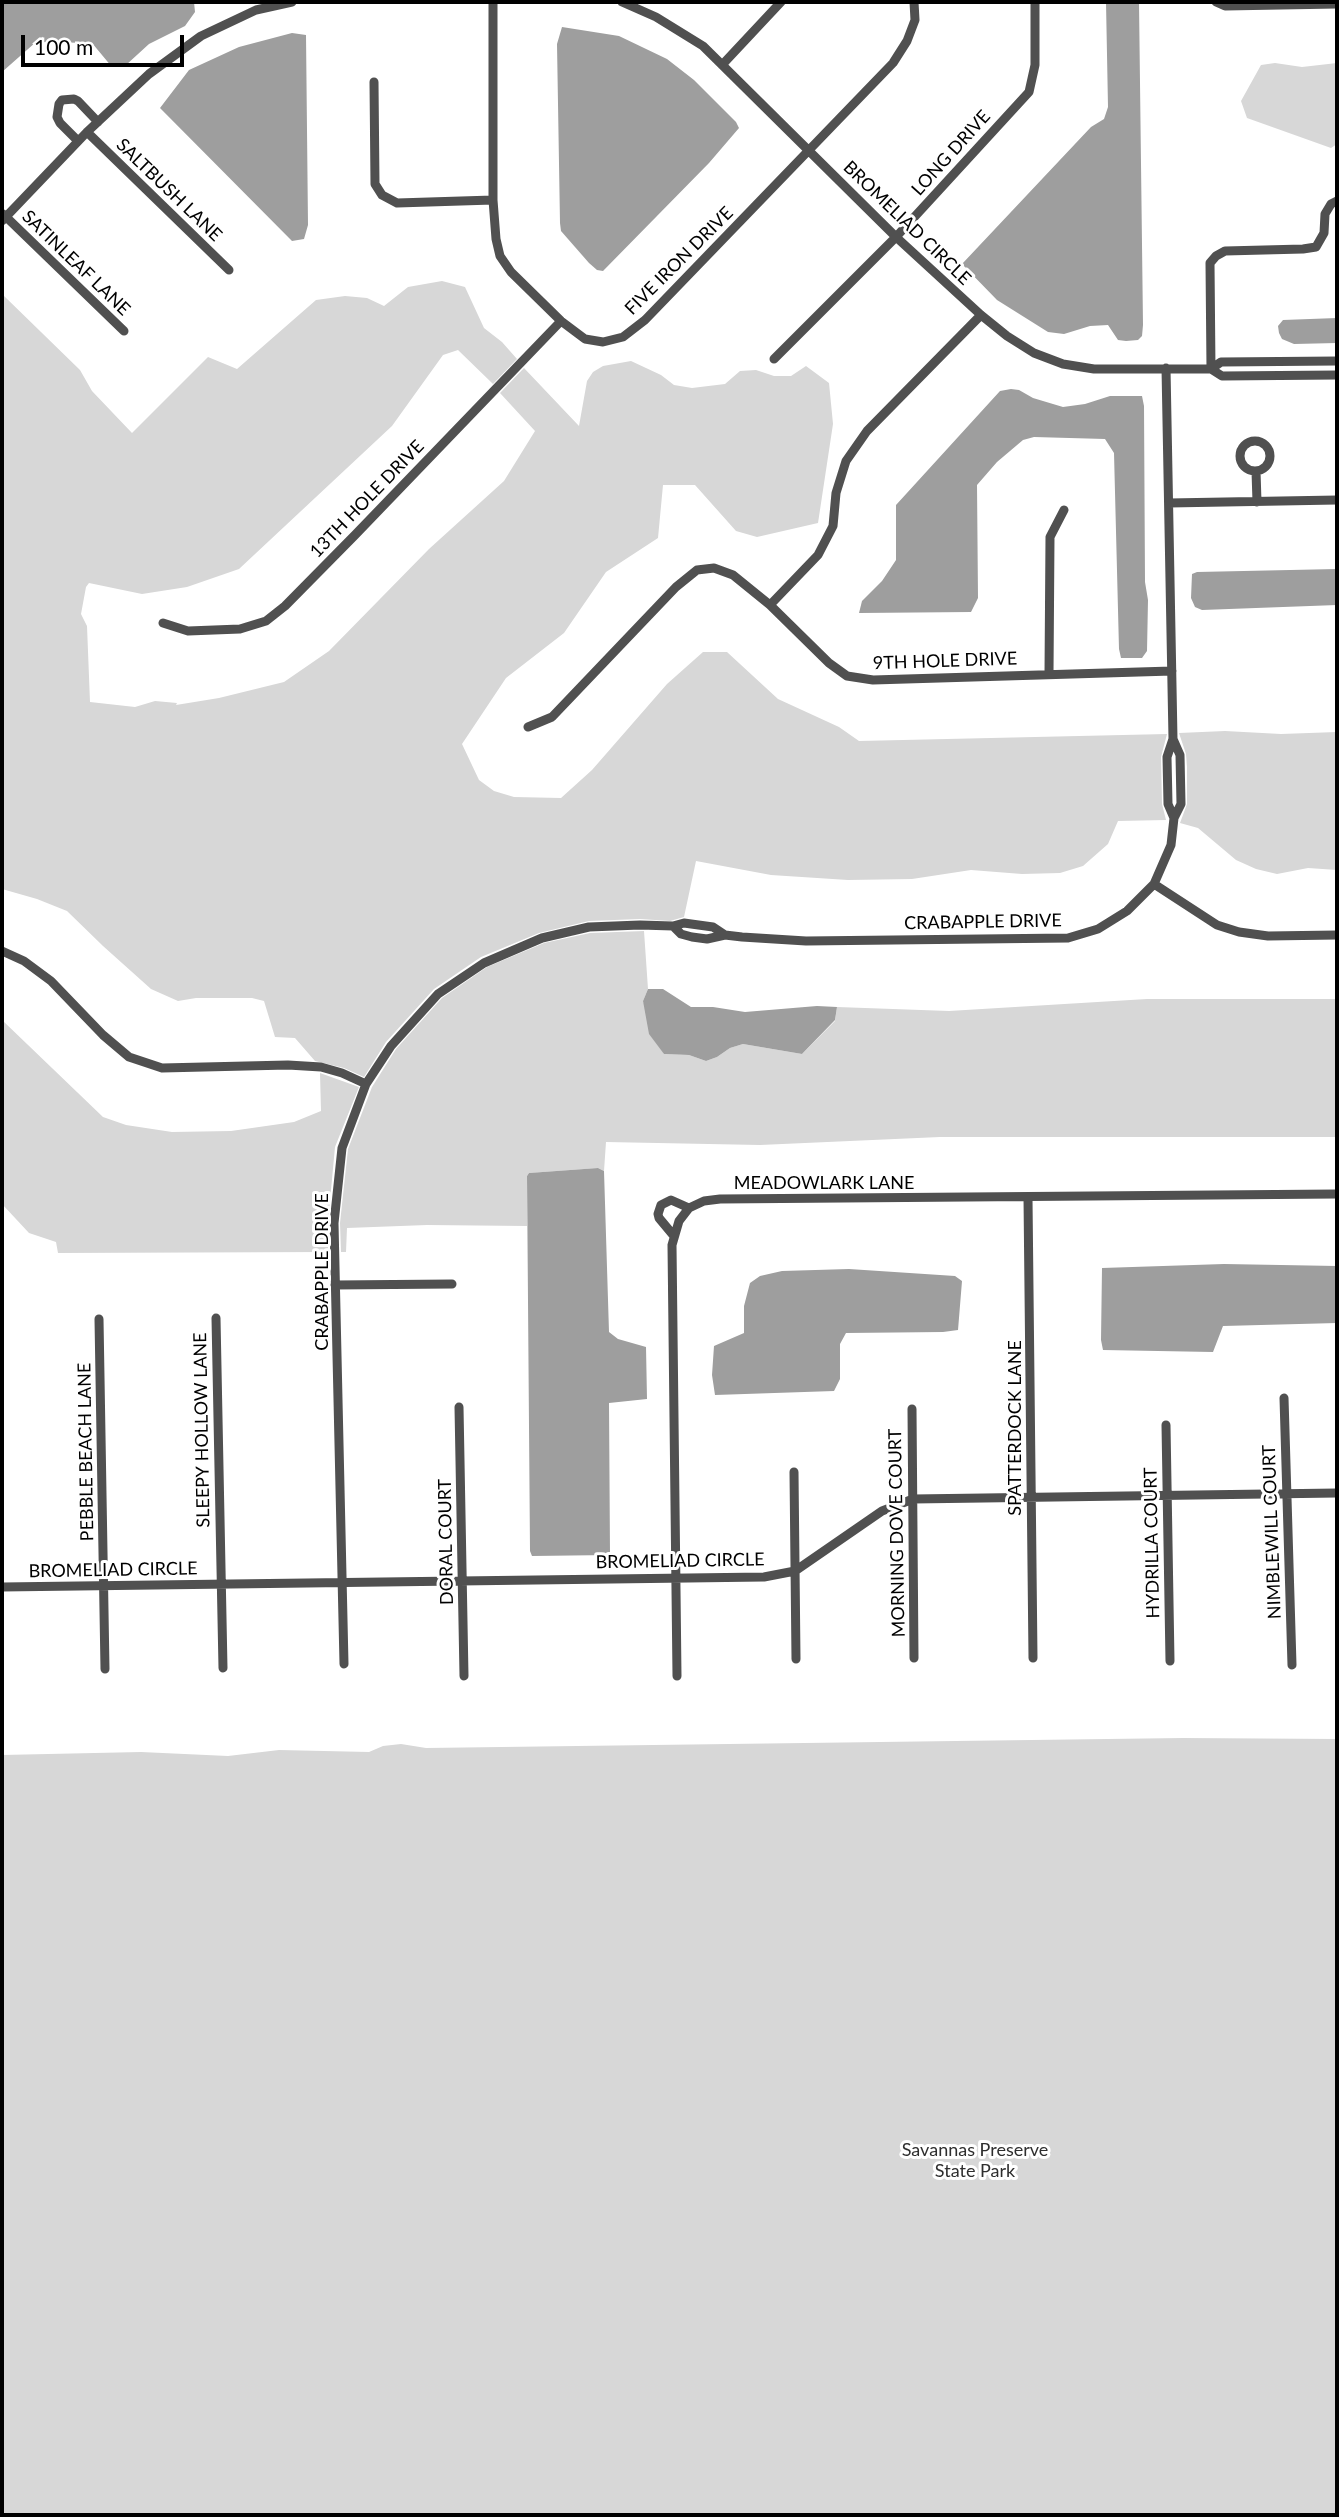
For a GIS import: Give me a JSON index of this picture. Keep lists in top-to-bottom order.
{
  "streets": {
    "street": [
      "LONG DRIVE",
      "SALTBUSH LANE",
      "BROMELIAD CIRCLE",
      "FIVE IRON DRIVE",
      "SATINLEAF LANE",
      "13TH HOLE DRIVE",
      "9TH HOLE DRIVE",
      "CRABAPPLE DRIVE",
      "MEADOWLARK LANE",
      "SPATTERDOCK LANE",
      "SLEEPY HOLLOW LANE",
      "PEBBLE BEACH LANE",
      "NIMBLEWILL COURT",
      "MORNING DOVE COURT",
      "DORAL COURT",
      "HYDRILLA COURT"
    ]
  },
  "crossings": [
    ["LONG DRIVE", "BROMELIAD CIRCLE"],
    ["BROMELIAD CIRCLE", "FIVE IRON DRIVE"],
    ["BROMELIAD CIRCLE", "CRABAPPLE DRIVE"],
    ["BROMELIAD CIRCLE", "SPATTERDOCK LANE"],
    ["BROMELIAD CIRCLE", "SLEEPY HOLLOW LANE"],
    ["BROMELIAD CIRCLE", "PEBBLE BEACH LANE"],
    ["BROMELIAD CIRCLE", "NIMBLEWILL COURT"],
    ["BROMELIAD CIRCLE", "MORNING DOVE COURT"],
    ["BROMELIAD CIRCLE", "DORAL COURT"],
    ["BROMELIAD CIRCLE", "HYDRILLA COURT"],
    ["FIVE IRON DRIVE", "13TH HOLE DRIVE"],
    ["9TH HOLE DRIVE", "CRABAPPLE DRIVE"],
    ["MEADOWLARK LANE", "SPATTERDOCK LANE"]
  ],
  "parks": ["Savannas Preserve State Park"],
  "scale_bar": "100 m"
}
